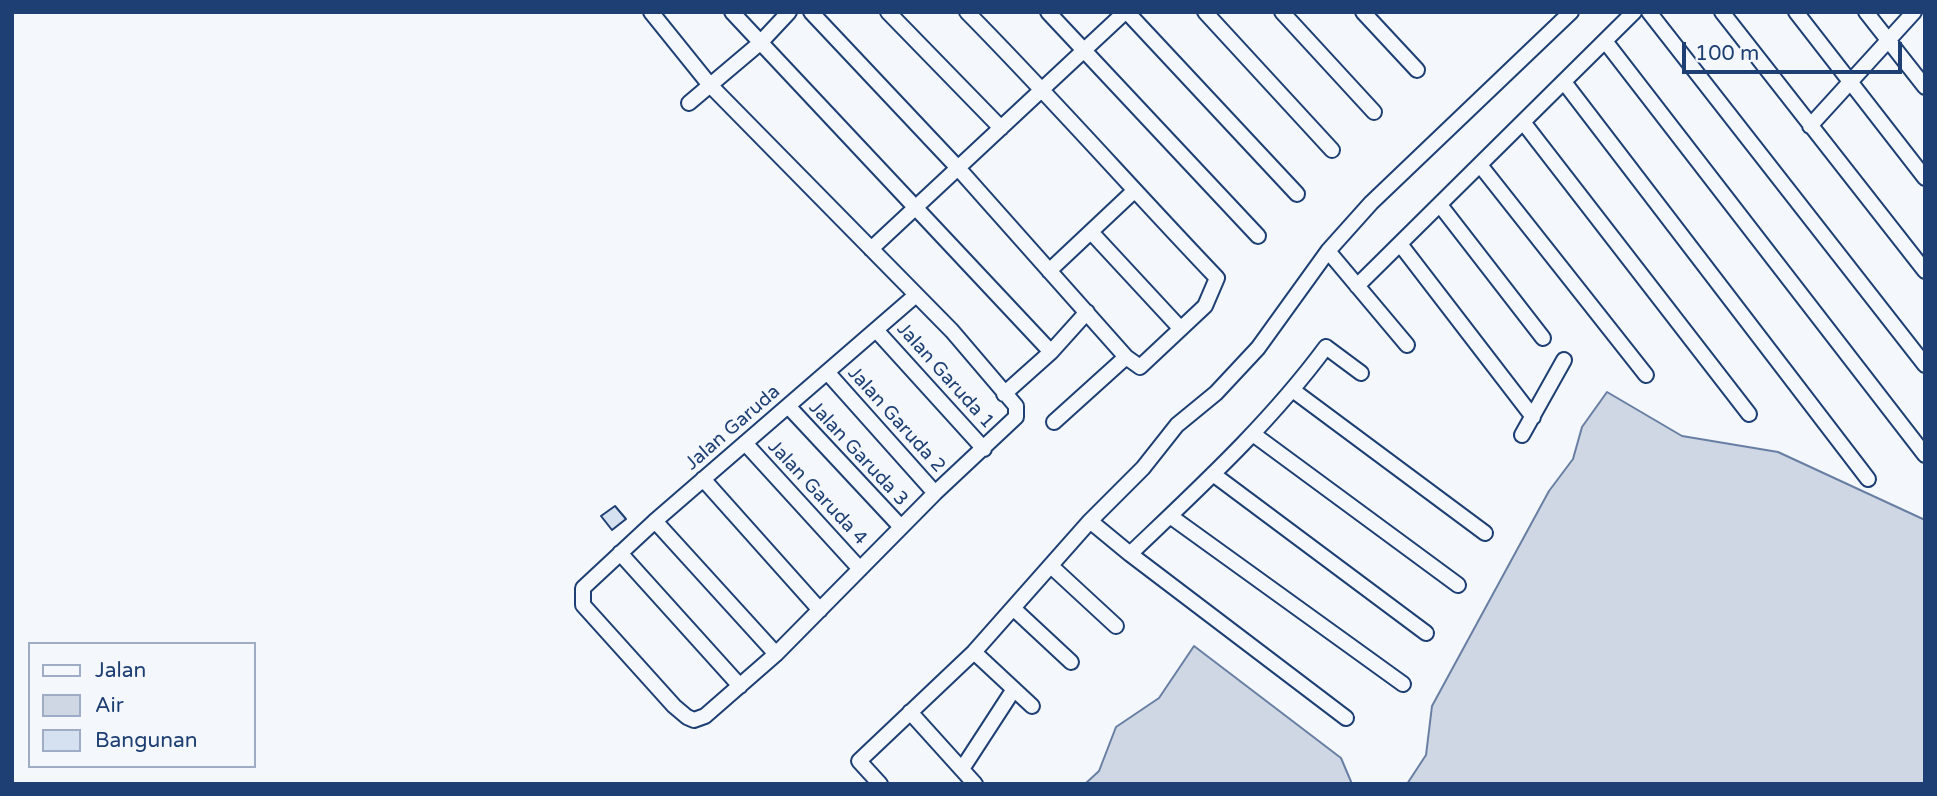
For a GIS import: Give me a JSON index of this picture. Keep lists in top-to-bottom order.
{
  "streets": {
    "street": [
      "Jalan Garuda 1",
      "Jalan Garuda 2",
      "Jalan Garuda",
      "Jalan Garuda 3",
      "Jalan Garuda 4"
    ]
  },
  "crossings": [
    ["Jalan Garuda 1", "Jalan Garuda"],
    ["Jalan Garuda 2", "Jalan Garuda"],
    ["Jalan Garuda", "Jalan Garuda 3"],
    ["Jalan Garuda", "Jalan Garuda 4"]
  ],
  "legend": ["Jalan", "Air", "Bangunan"],
  "scale_bar": "100 m"
}
